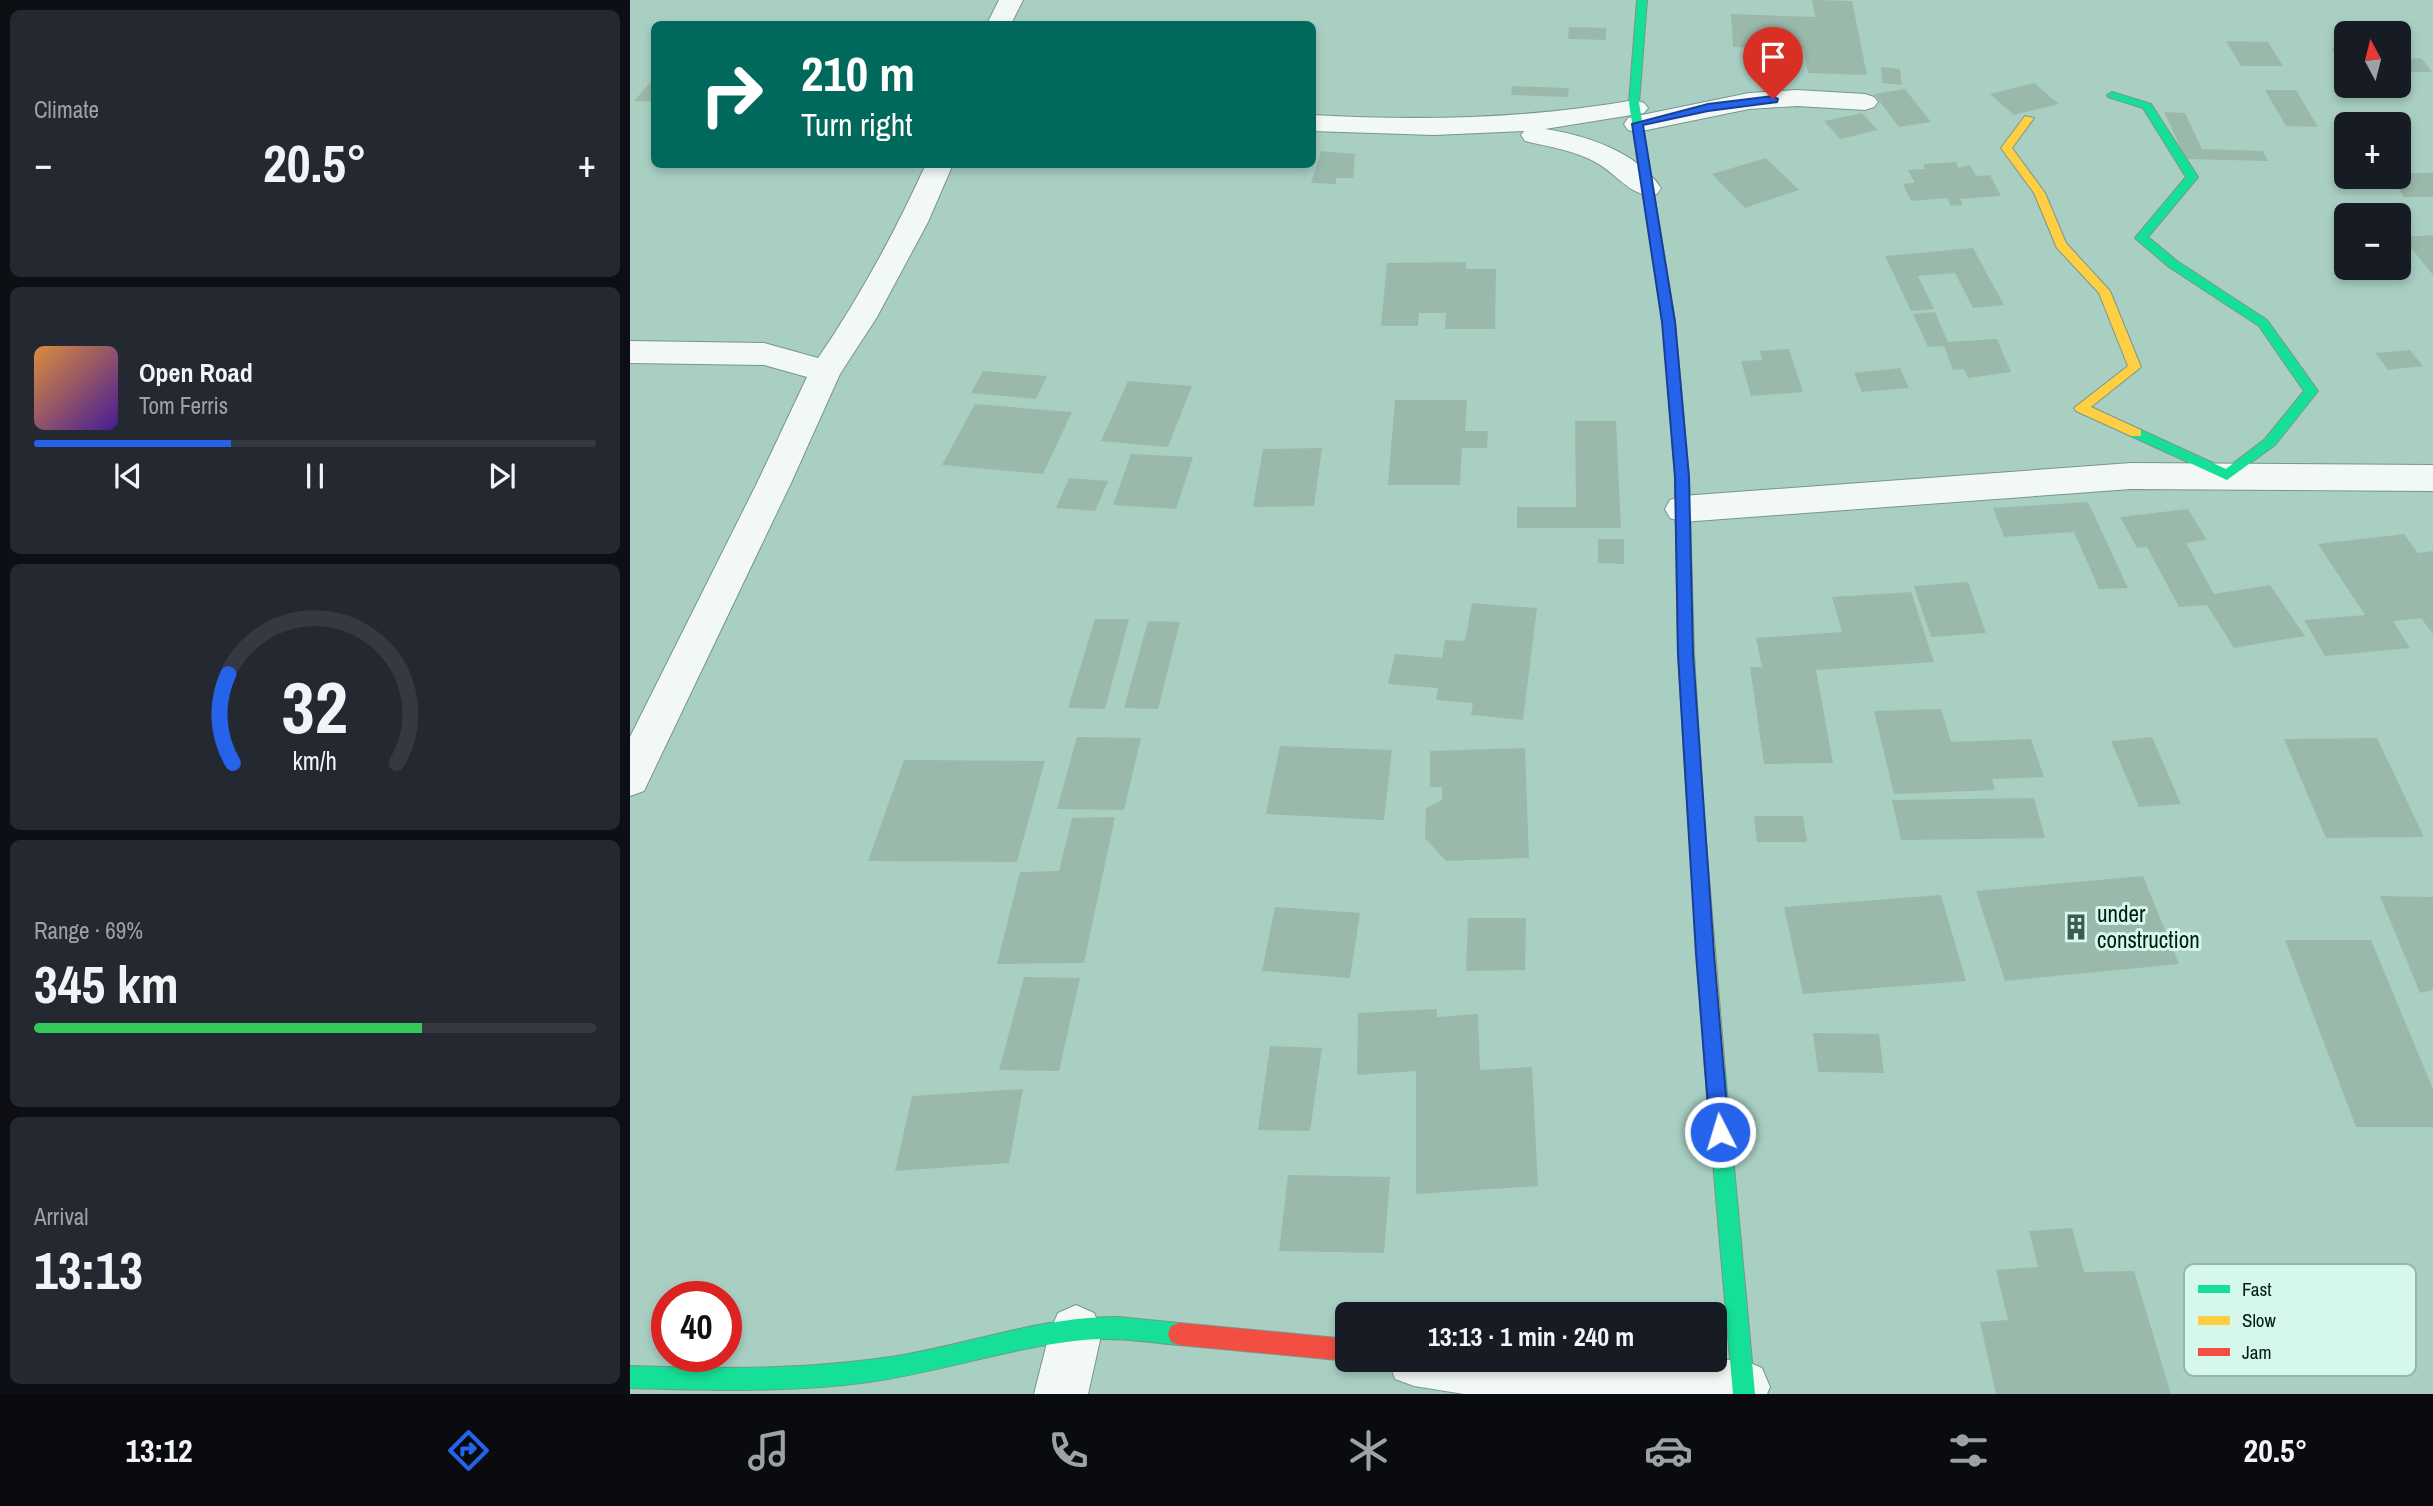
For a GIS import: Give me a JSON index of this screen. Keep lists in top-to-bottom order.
{
  "places": {
    "building": ["under construction"]
  },
  "legend": ["Fast", "Slow", "Jam"],
  "north": "top",
  "page": {
    "tile": [
      "Climate",
      ["Range · 69%", "345 km"],
      ["Arrival", "13:13"]
    ],
    "map_buttons": ["+", "−"],
    "turn": ["210 m", "Turn right"],
    "heat": ["−", "20.5°", "+"],
    "song": ["Open Road", "Tom Ferris"],
    "limit": "40",
    "trip": "13:13 · 1 min · 240 m",
    "tabs": ["13:12", "20.5°"],
    "gauge": ["32", "km/h"]
  }
}
